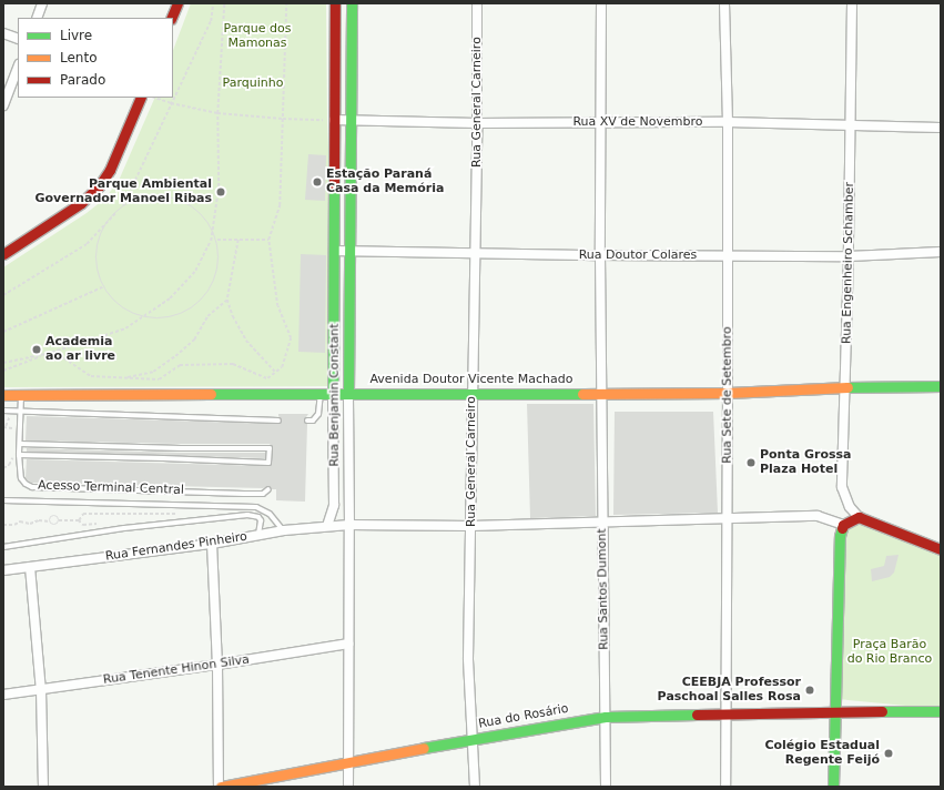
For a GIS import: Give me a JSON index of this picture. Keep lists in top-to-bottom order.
{
  "streets": {
    "main road": ["Avenida Doutor Vicente Machado", "Rua Benjamin Constant", "Rua do Rosário"],
    "street": [
      "Rua General Carneiro",
      "Rua XV de Novembro",
      "Rua Doutor Colares",
      "Rua Engenheiro Schamber",
      "Rua Sete de Setembro",
      "Rua Fernandes Pinheiro",
      "Rua Santos Dumont",
      "Rua Tenente Hinon Silva"
    ],
    "lane": ["Acesso Terminal Central"]
  },
  "crossings": [
    ["Rua General Carneiro", "Rua XV de Novembro"],
    ["Rua General Carneiro", "Rua Doutor Colares"],
    ["Rua General Carneiro", "Avenida Doutor Vicente Machado"],
    ["Rua General Carneiro", "Rua Fernandes Pinheiro"],
    ["Rua General Carneiro", "Rua do Rosário"],
    ["Rua XV de Novembro", "Rua Engenheiro Schamber"],
    ["Rua XV de Novembro", "Rua Benjamin Constant"],
    ["Rua XV de Novembro", "Rua Sete de Setembro"],
    ["Rua XV de Novembro", "Rua Santos Dumont"],
    ["Rua Doutor Colares", "Rua Engenheiro Schamber"],
    ["Rua Doutor Colares", "Rua Benjamin Constant"],
    ["Rua Doutor Colares", "Rua Sete de Setembro"],
    ["Rua Doutor Colares", "Rua Santos Dumont"],
    ["Rua Engenheiro Schamber", "Avenida Doutor Vicente Machado"],
    ["Avenida Doutor Vicente Machado", "Rua Benjamin Constant"],
    ["Avenida Doutor Vicente Machado", "Rua Sete de Setembro"],
    ["Avenida Doutor Vicente Machado", "Acesso Terminal Central"],
    ["Avenida Doutor Vicente Machado", "Rua Santos Dumont"],
    ["Rua Benjamin Constant", "Rua Fernandes Pinheiro"],
    ["Rua Benjamin Constant", "Rua Tenente Hinon Silva"],
    ["Rua Benjamin Constant", "Rua do Rosário"],
    ["Rua Sete de Setembro", "Rua Fernandes Pinheiro"],
    ["Rua Sete de Setembro", "Rua do Rosário"],
    ["Rua Fernandes Pinheiro", "Rua Santos Dumont"],
    ["Rua Santos Dumont", "Rua do Rosário"]
  ],
  "parks": ["Parque dos Mamonas", "Parquinho", "Praça Barão do Rio Branco"],
  "places": [
    "Estação Paraná Casa da Memória",
    "Parque Ambiental Governador Manoel Ribas",
    "Academia ao ar livre",
    "Ponta Grossa Plaza Hotel",
    "CEEBJA Professor Paschoal Salles Rosa",
    "Colégio Estadual Regente Feijó"
  ],
  "legend": ["Livre", "Lento", "Parado"]
}
